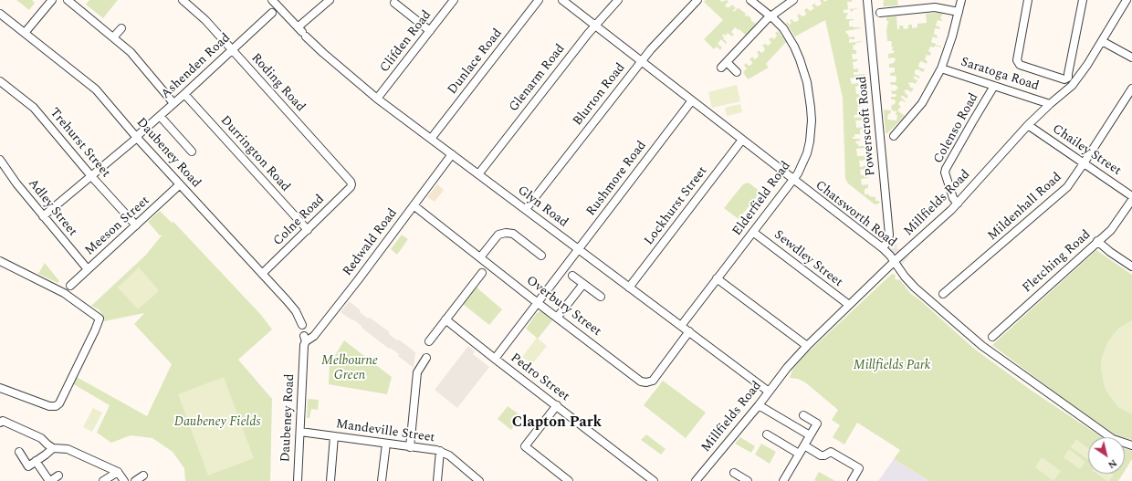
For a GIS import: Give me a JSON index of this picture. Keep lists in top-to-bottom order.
{
  "streets": {
    "street": [
      "Clifden Road",
      "Dunlace Road",
      "Ashenden Road",
      "Saratoga Road",
      "Glenarm Road",
      "Roding Road",
      "Blurton Road",
      "Powerscroft Road",
      "Colenso Road",
      "Trehurst Street",
      "Chailey Street",
      "Daubeney Road",
      "Durrington Road",
      "Rushmore Road",
      "Elderfield Road",
      "Millfields Road",
      "Lockhurst Street",
      "Glyn Road",
      "Mildenhall Road",
      "Adley Street",
      "Chatsworth Road",
      "Colne Road",
      "Meeson Street",
      "Redwald Road",
      "Sewdley Street",
      "Fletching Road",
      "Overbury Street",
      "Pedro Street",
      "Mandeville Street"
    ]
  },
  "crossings": [
    ["Clifden Road", "Glyn Road"],
    ["Dunlace Road", "Glyn Road"],
    ["Ashenden Road", "Roding Road"],
    ["Ashenden Road", "Trehurst Street"],
    ["Ashenden Road", "Daubeney Road"],
    ["Ashenden Road", "Durrington Road"],
    ["Ashenden Road", "Adley Street"],
    ["Saratoga Road", "Colenso Road"],
    ["Saratoga Road", "Millfields Road"],
    ["Glenarm Road", "Glyn Road"],
    ["Glenarm Road", "Chatsworth Road"],
    ["Roding Road", "Colne Road"],
    ["Blurton Road", "Glyn Road"],
    ["Blurton Road", "Chatsworth Road"],
    ["Powerscroft Road", "Chatsworth Road"],
    ["Colenso Road", "Millfields Road"],
    ["Trehurst Street", "Meeson Street"],
    ["Chailey Street", "Millfields Road"],
    ["Chailey Street", "Mildenhall Road"],
    ["Daubeney Road", "Colne Road"],
    ["Daubeney Road", "Meeson Street"],
    ["Daubeney Road", "Redwald Road"],
    ["Daubeney Road", "Mandeville Street"],
    ["Durrington Road", "Colne Road"],
    ["Rushmore Road", "Glyn Road"],
    ["Rushmore Road", "Chatsworth Road"],
    ["Rushmore Road", "Overbury Street"],
    ["Rushmore Road", "Pedro Street"],
    ["Elderfield Road", "Glyn Road"],
    ["Elderfield Road", "Chatsworth Road"],
    ["Elderfield Road", "Sewdley Street"],
    ["Millfields Road", "Glyn Road"],
    ["Millfields Road", "Chatsworth Road"],
    ["Millfields Road", "Sewdley Street"],
    ["Lockhurst Street", "Glyn Road"],
    ["Lockhurst Street", "Chatsworth Road"],
    ["Glyn Road", "Redwald Road"],
    ["Glyn Road", "Overbury Street"],
    ["Mildenhall Road", "Chatsworth Road"],
    ["Adley Street", "Meeson Street"],
    ["Chatsworth Road", "Fletching Road"],
    ["Redwald Road", "Overbury Street"]
  ],
  "districts": ["Clapton Park"],
  "parks": ["Melbourne Green", "Millfields Park", "Daubeney Fields"],
  "north": "bottom right"
}
